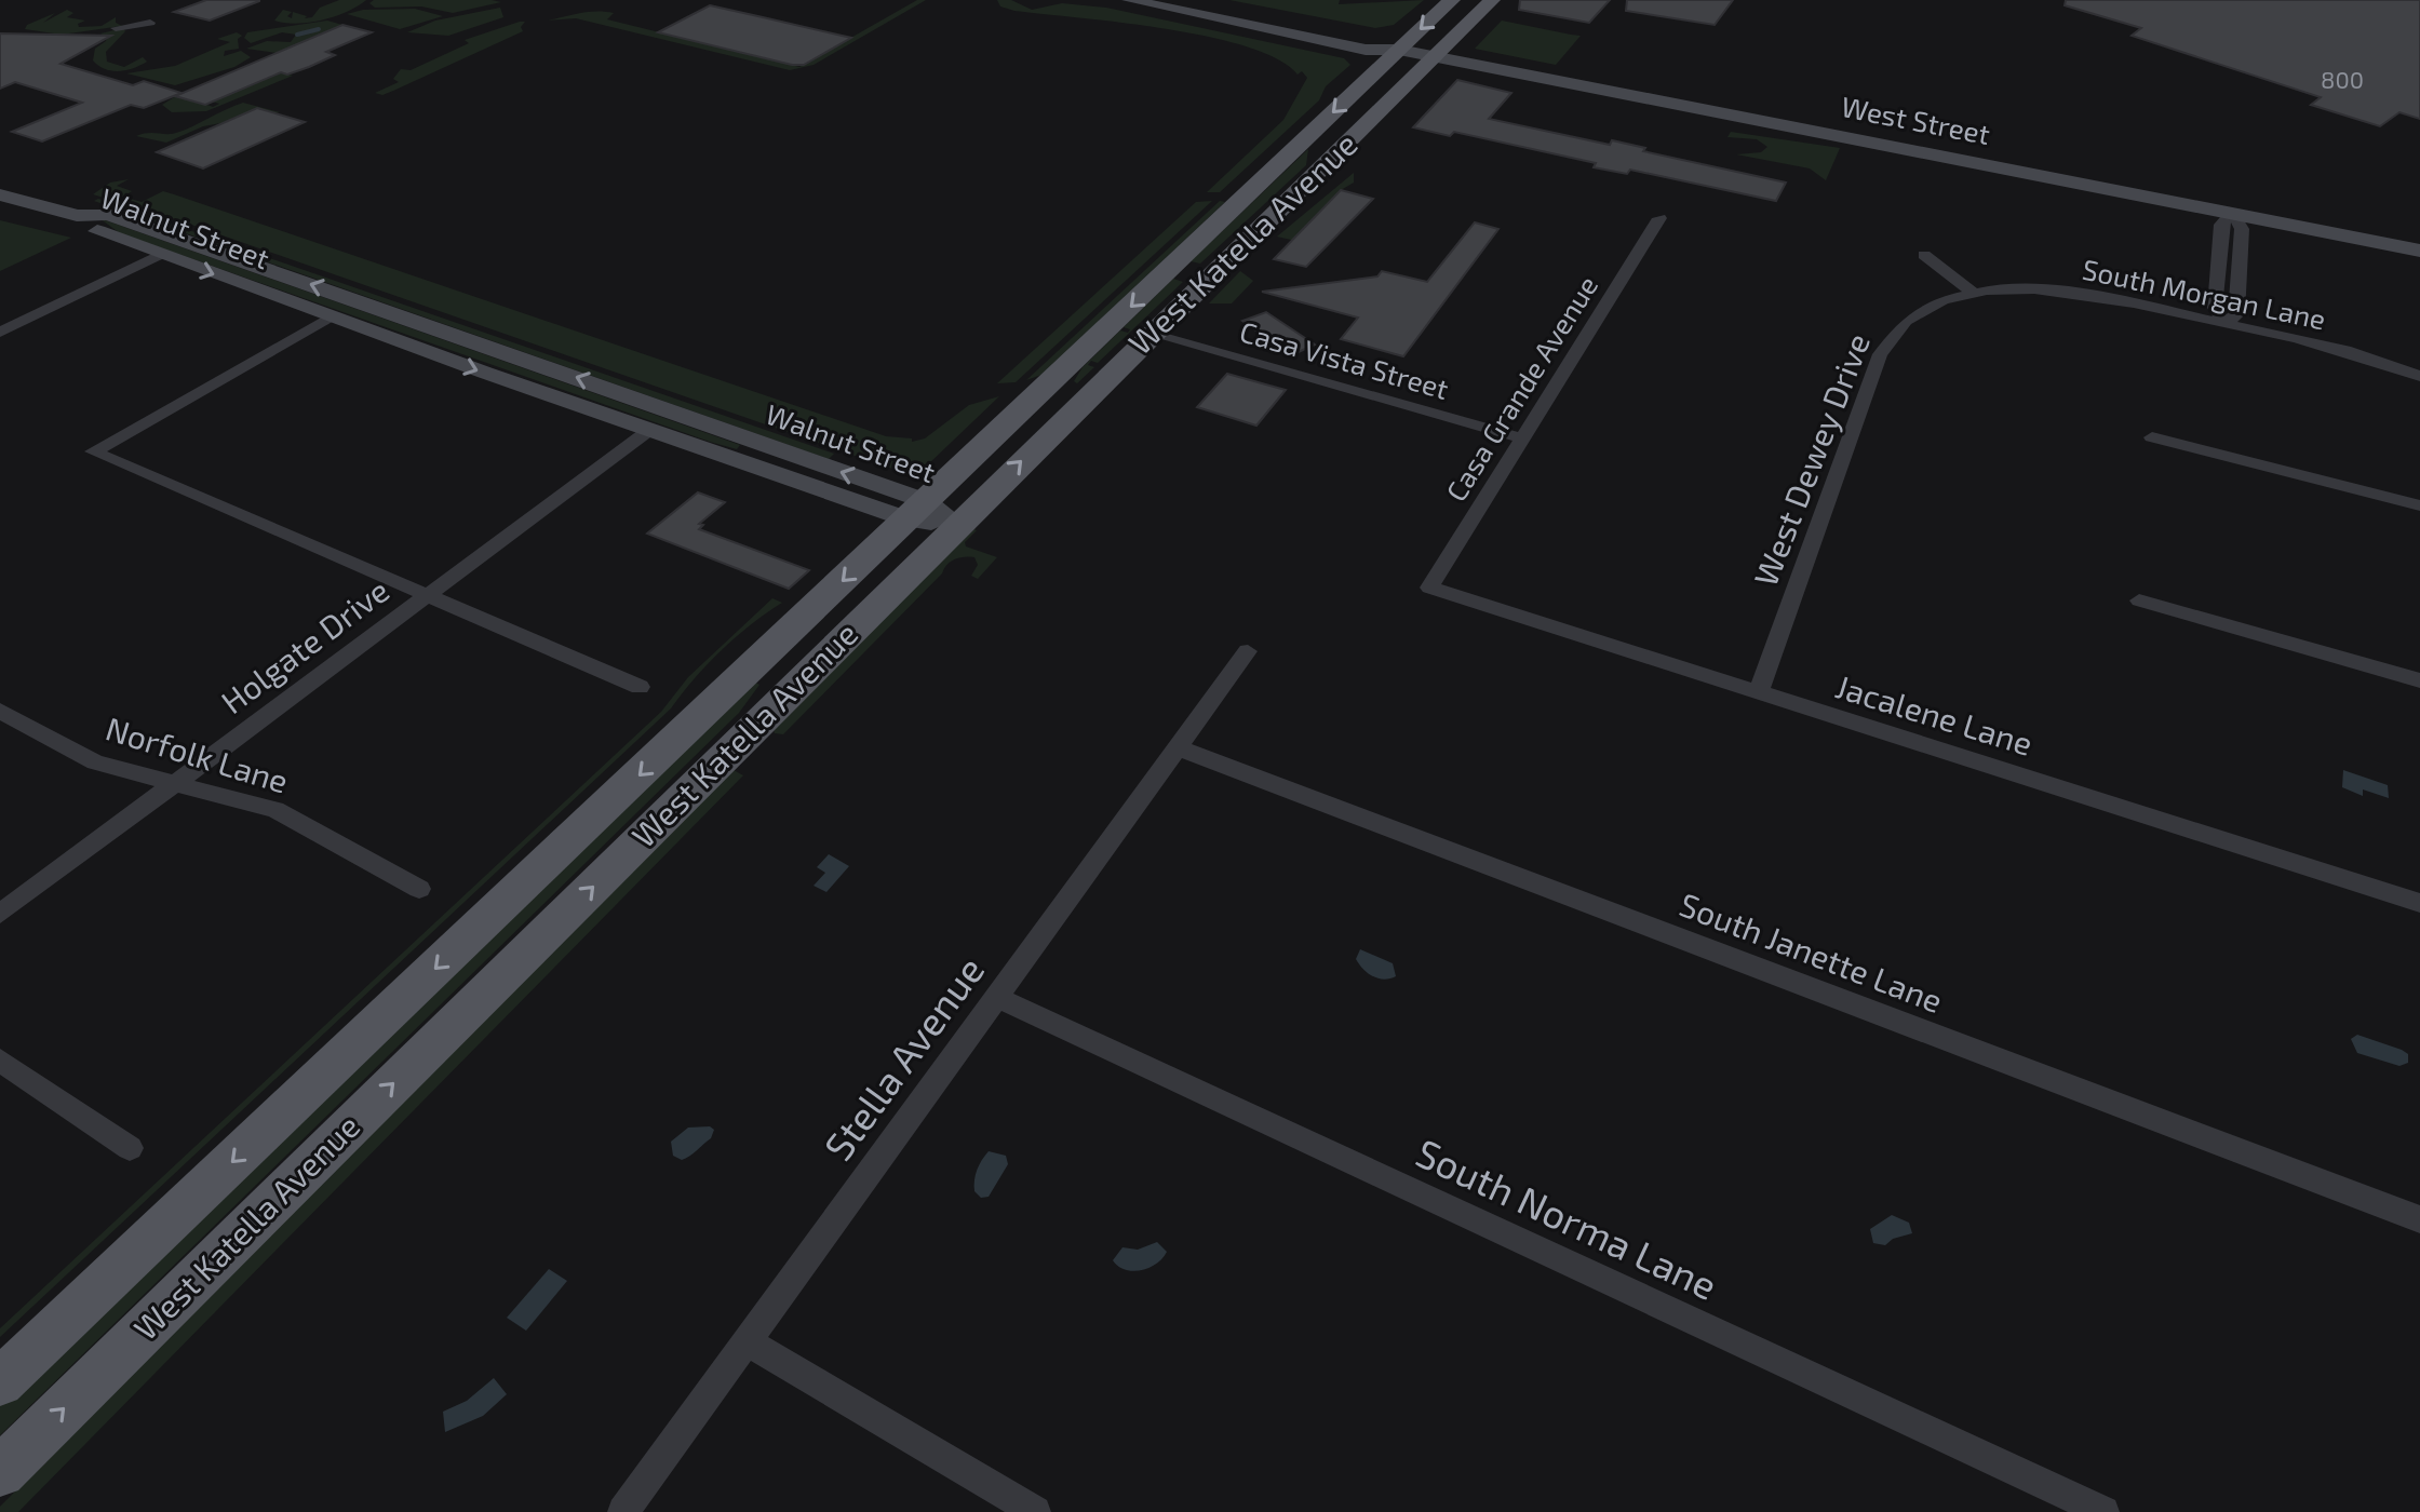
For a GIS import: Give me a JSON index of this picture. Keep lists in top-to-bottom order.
{
  "streets": {
    "main road": ["West Katella Avenue"],
    "street": [
      "West Street",
      "Walnut Street",
      "South Morgan Lane",
      "Casa Vista Street",
      "Casa Grande Avenue",
      "West Dewey Drive",
      "Holgate Drive",
      "Jacalene Lane",
      "Norfolk Lane",
      "South Janette Lane",
      "Stella Avenue",
      "South Norma Lane"
    ]
  },
  "crossings": [
    ["West Street", "West Katella Avenue"],
    ["Walnut Street", "West Katella Avenue"],
    ["Walnut Street", "Holgate Drive"],
    ["West Katella Avenue", "Casa Vista Street"],
    ["South Morgan Lane", "West Dewey Drive"],
    ["Casa Vista Street", "Casa Grande Avenue"],
    ["Casa Grande Avenue", "Jacalene Lane"],
    ["West Dewey Drive", "Jacalene Lane"],
    ["Holgate Drive", "Norfolk Lane"],
    ["South Janette Lane", "Stella Avenue"],
    ["Stella Avenue", "South Norma Lane"]
  ],
  "house_numbers": ["800"]
}
